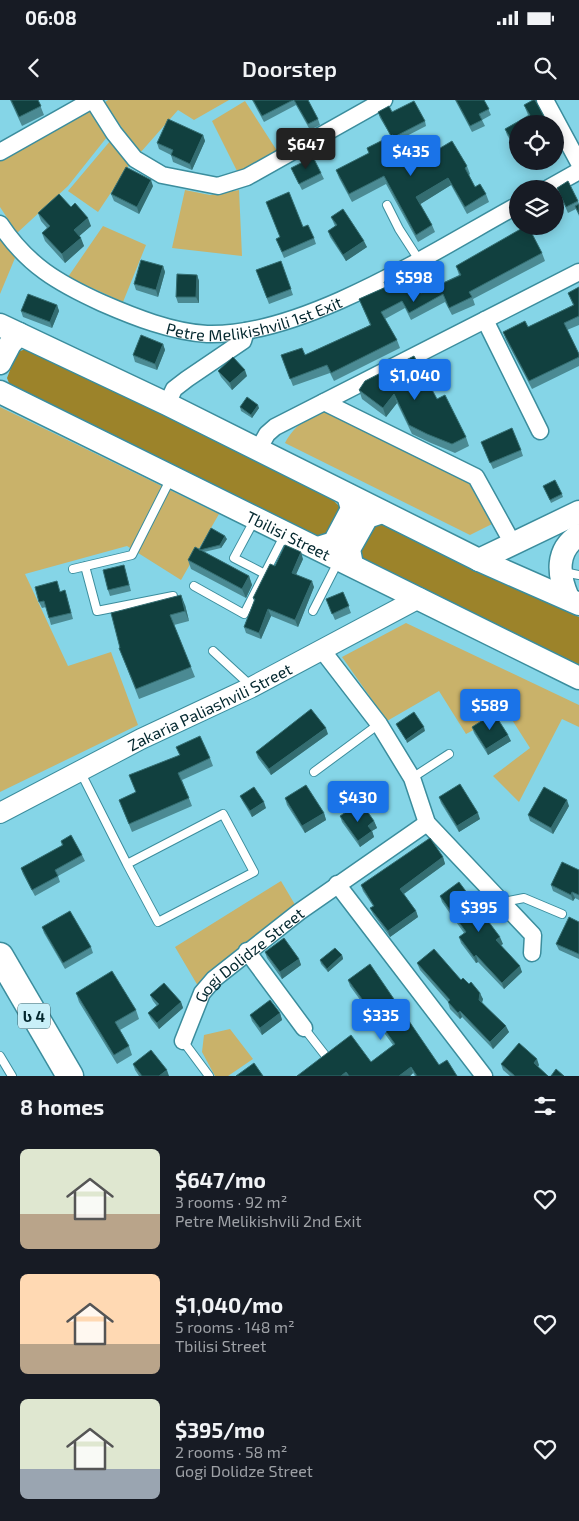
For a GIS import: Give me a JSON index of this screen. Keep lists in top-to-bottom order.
{
  "streets": {
    "highway": ["ს 4"],
    "main road": ["Tbilisi Street"],
    "street": ["Petre Melikishvili 1st Exit", "Zakaria Paliashvili Street", "Gogi Dolidze Street"]
  },
  "crossings": [
    ["Tbilisi Street", "Zakaria Paliashvili Street"]
  ],
  "page": {
    "status": "06:08",
    "header": "Doorstep",
    "price": [
      "$647",
      "$435",
      "$598",
      "$1,040",
      "$589",
      "$430",
      "$395",
      "$335"
    ],
    "heading": "8 homes",
    "list": [
      {
        "name": "$647/mo",
        "note": "3 rooms · 92 m² · Petre Melikishvili 2nd Exit"
      },
      {
        "name": "$1,040/mo",
        "note": "5 rooms · 148 m² · Tbilisi Street"
      },
      {
        "name": "$395/mo",
        "note": "2 rooms · 58 m² · Gogi Dolidze Street"
      }
    ]
  }
}
